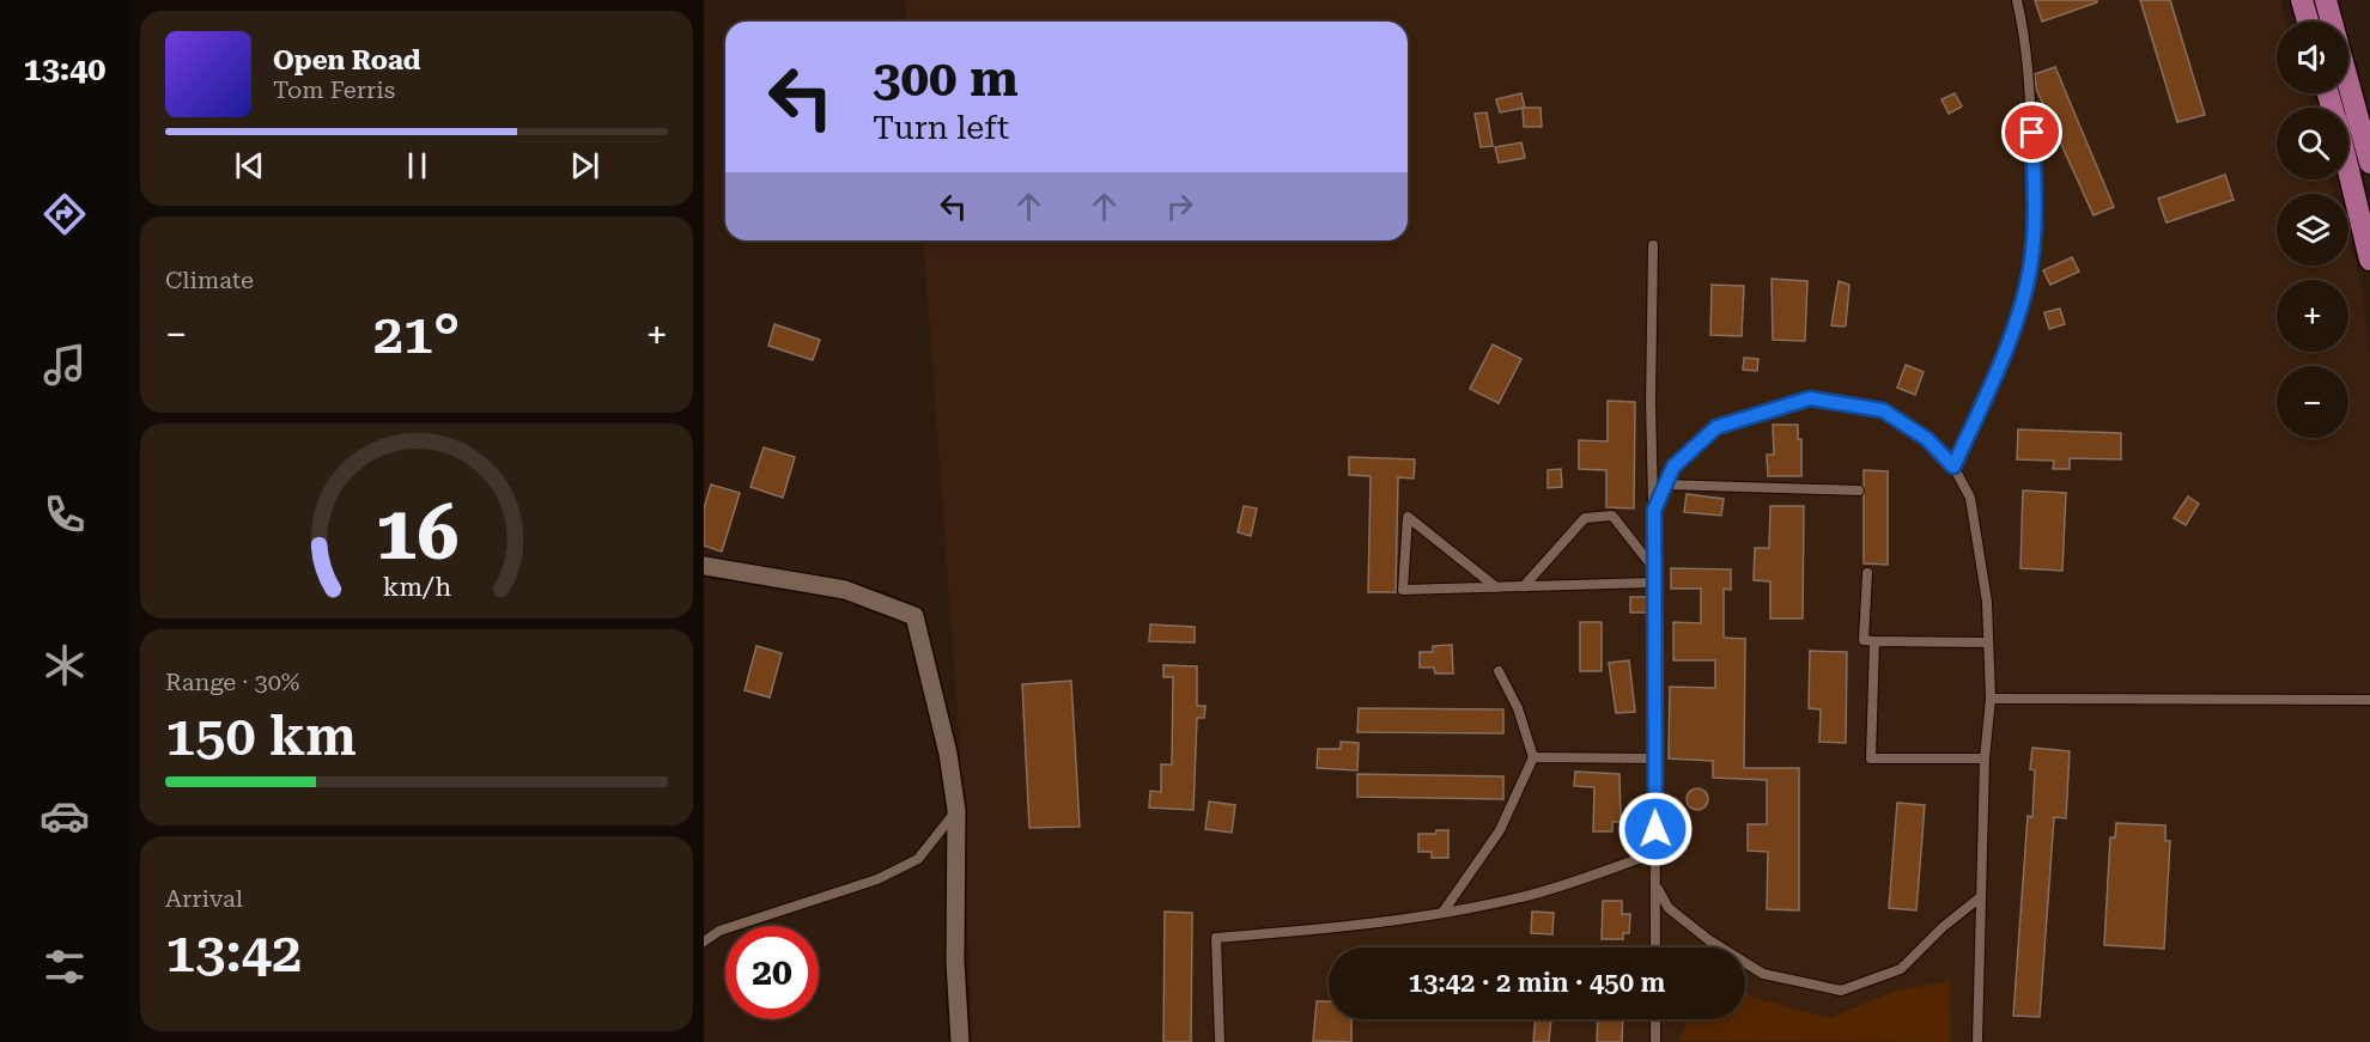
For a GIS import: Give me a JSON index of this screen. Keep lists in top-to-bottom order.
{
  "page": {
    "tabs": "13:40",
    "map_buttons": ["+", "−"],
    "turn": ["300 m", "Turn left"],
    "song": ["Open Road", "Tom Ferris"],
    "tile": [
      "Climate",
      ["Range · 30%", "150 km"],
      ["Arrival", "13:42"]
    ],
    "heat": ["−", "21°", "+"],
    "limit": "20",
    "trip": "13:42 · 2 min · 450 m",
    "gauge": ["16", "km/h"]
  }
}
